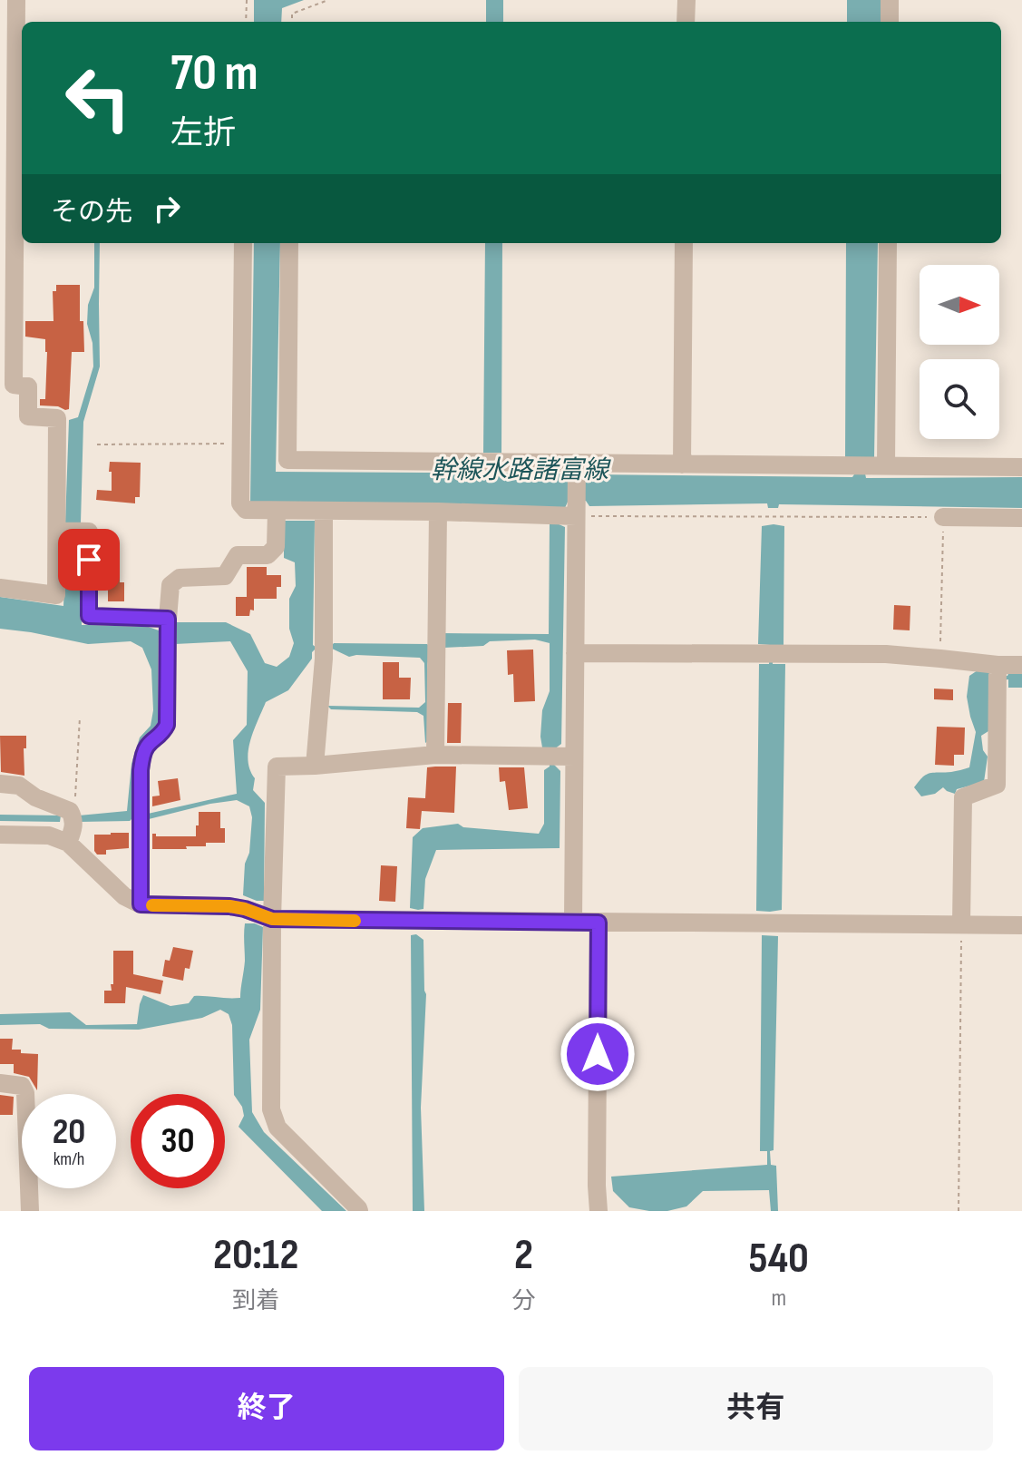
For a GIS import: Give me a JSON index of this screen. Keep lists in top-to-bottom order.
{
  "water": ["幹線水路諸富線"],
  "north": "right",
  "page": {
    "turn": ["70 m", "左折"],
    "then": "その先",
    "speed": "20 km/h",
    "limit": "30",
    "eta": [
      "20:12",
      "到着",
      "2",
      "分",
      "540",
      "m"
    ],
    "buttons": ["終了", "共有"]
  }
}
